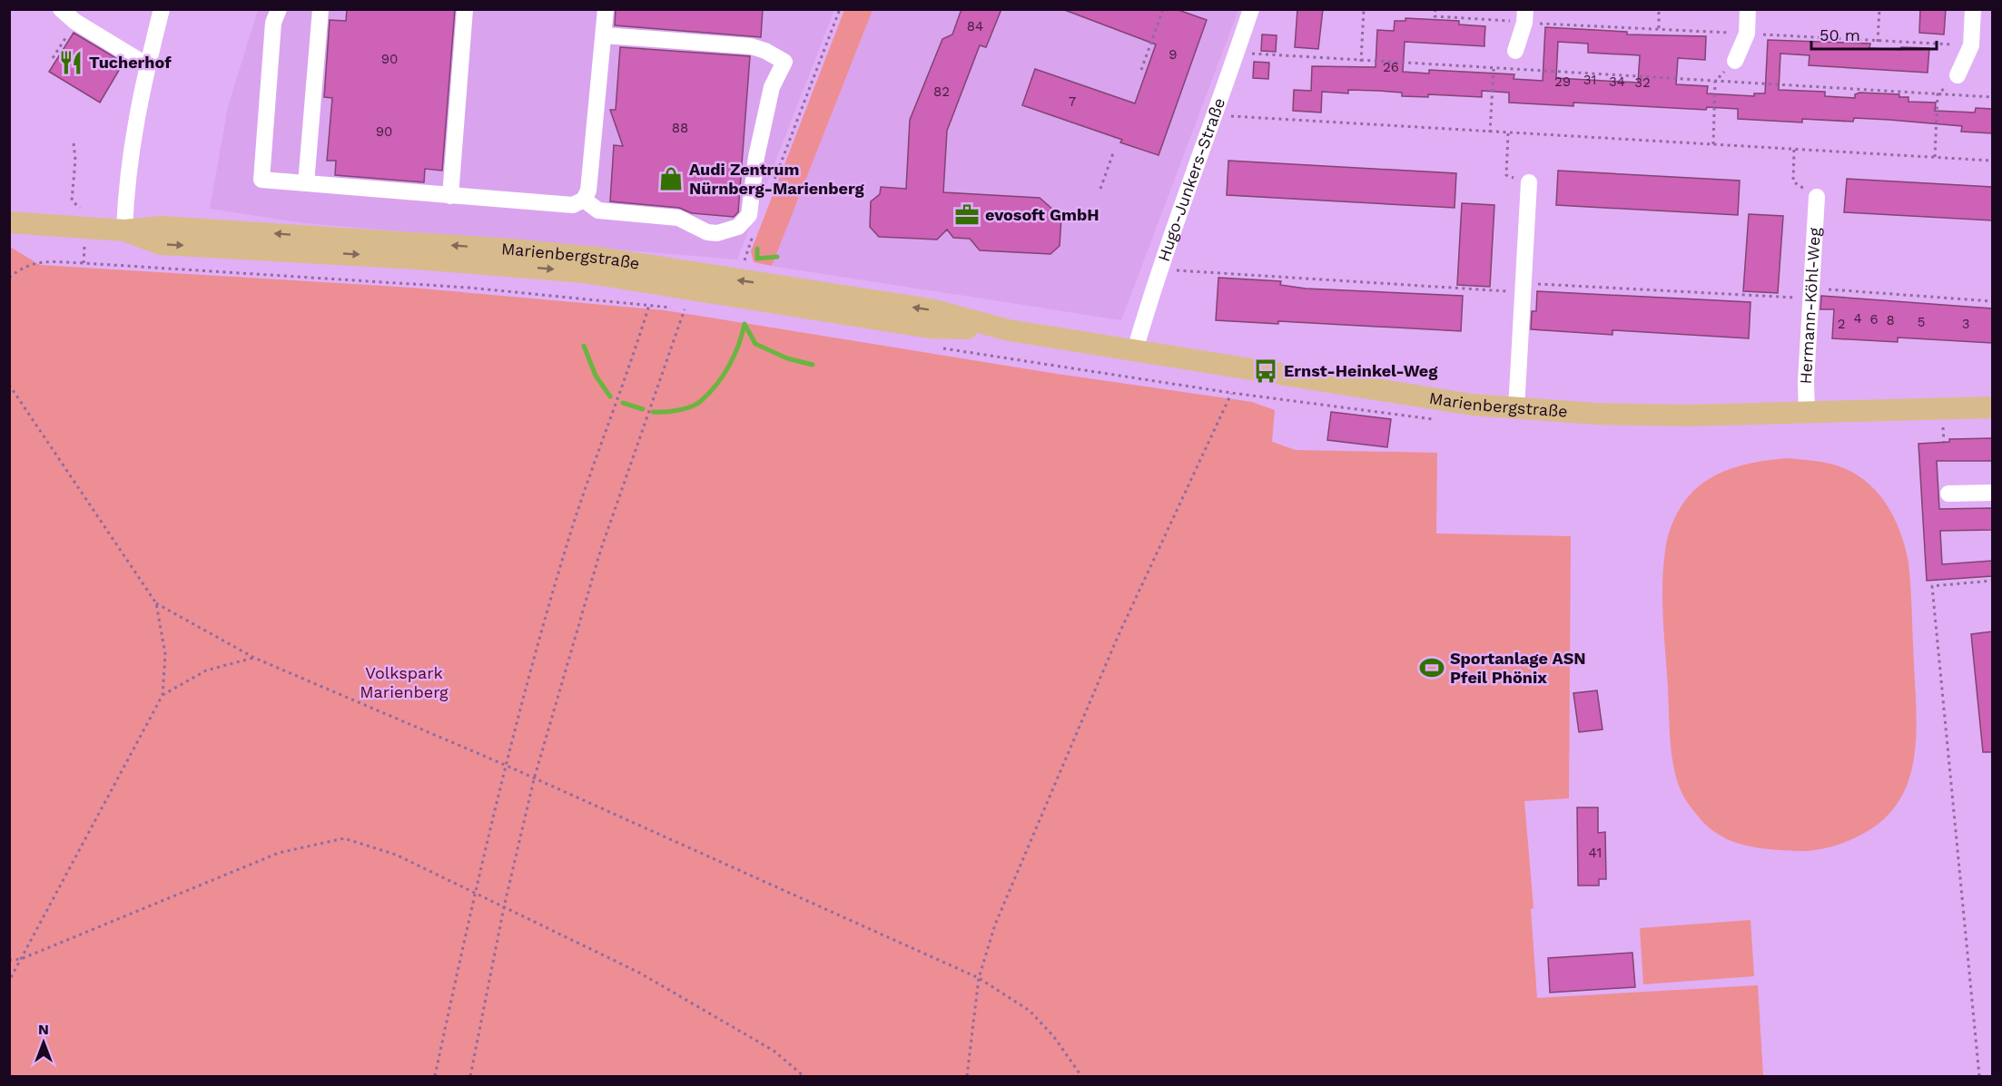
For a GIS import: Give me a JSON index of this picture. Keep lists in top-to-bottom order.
{
  "streets": {
    "main road": ["Marienbergstraße"],
    "street": ["Hugo-Junkers-Straße", "Hermann-Köhl-Weg"]
  },
  "crossings": [
    ["Hugo-Junkers-Straße", "Marienbergstraße"],
    ["Marienbergstraße", "Hermann-Köhl-Weg"]
  ],
  "parks": ["Volkspark Marienberg"],
  "places": {
    "restaurant": ["Tucherhof"],
    "shop": ["Audi Zentrum Nürnberg-Marienberg"],
    "office": ["evosoft GmbH"],
    "bus stop": ["Ernst-Heinkel-Weg"],
    "sports": ["Sportanlage ASN Pfeil Phönix"]
  },
  "house_numbers": [
    "84",
    "9",
    "90",
    "26",
    "31",
    "29",
    "34",
    "32",
    "82",
    "7",
    "88",
    "90",
    "4",
    "6",
    "8",
    "5",
    "2",
    "3",
    "41"
  ],
  "scale_bar": "50 m",
  "north": "top"
}
